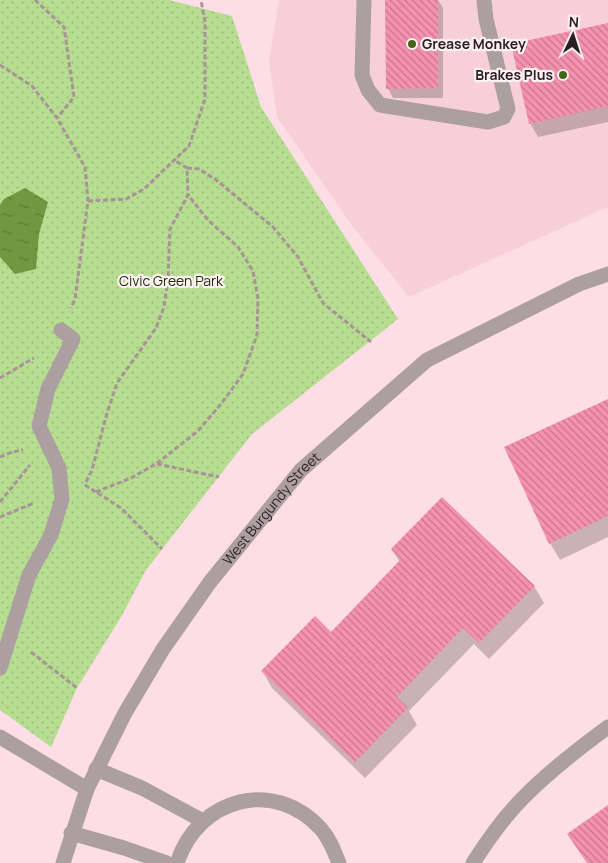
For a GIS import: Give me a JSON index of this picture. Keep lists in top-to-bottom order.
{
  "streets": {
    "street": ["West Burgundy Street"]
  },
  "parks": ["Civic Green Park"],
  "places": ["Grease Monkey", "Brakes Plus"],
  "north": "top"
}
